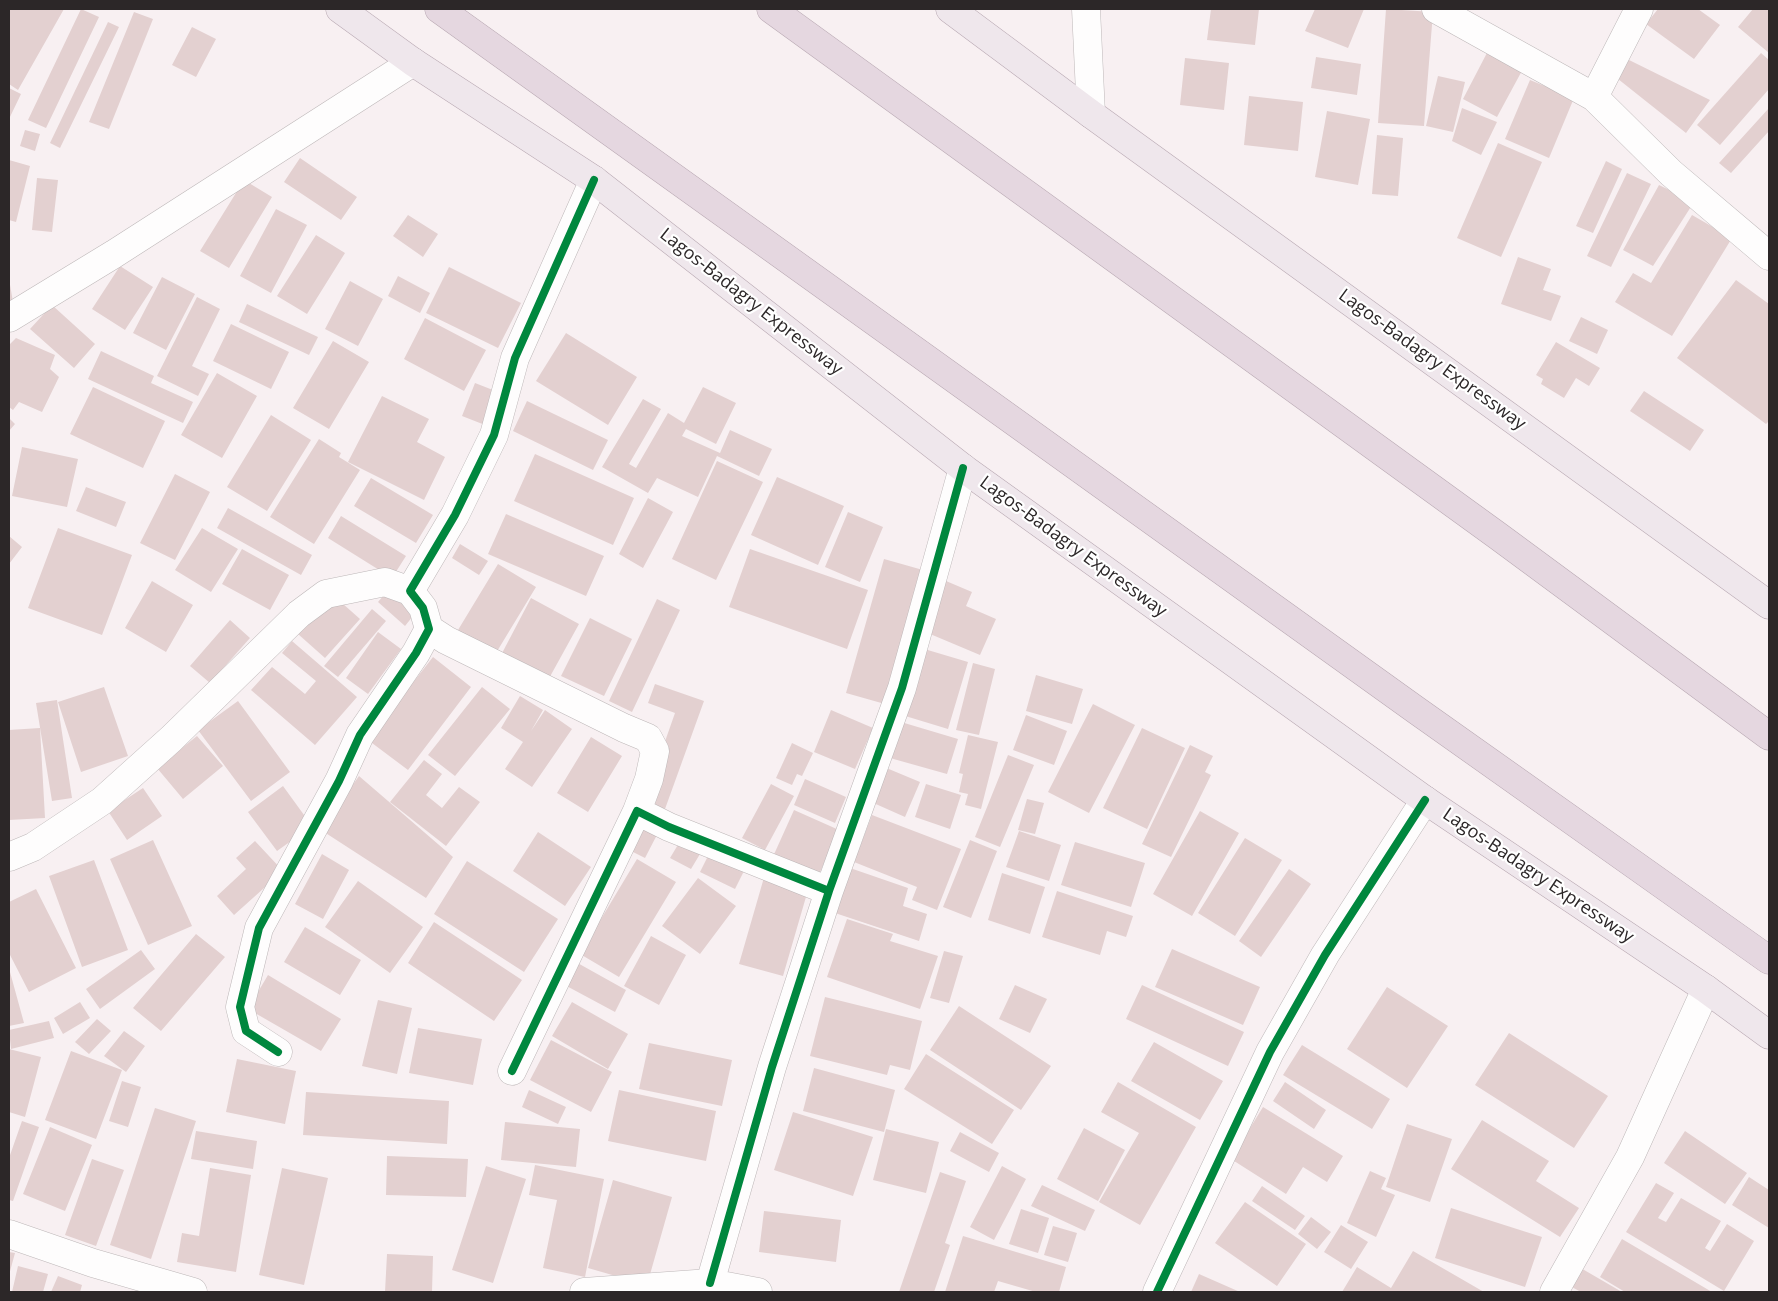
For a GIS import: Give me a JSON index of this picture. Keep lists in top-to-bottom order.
{
  "streets": {
    "main road": ["Lagos-Badagry Expressway"]
  }
}
